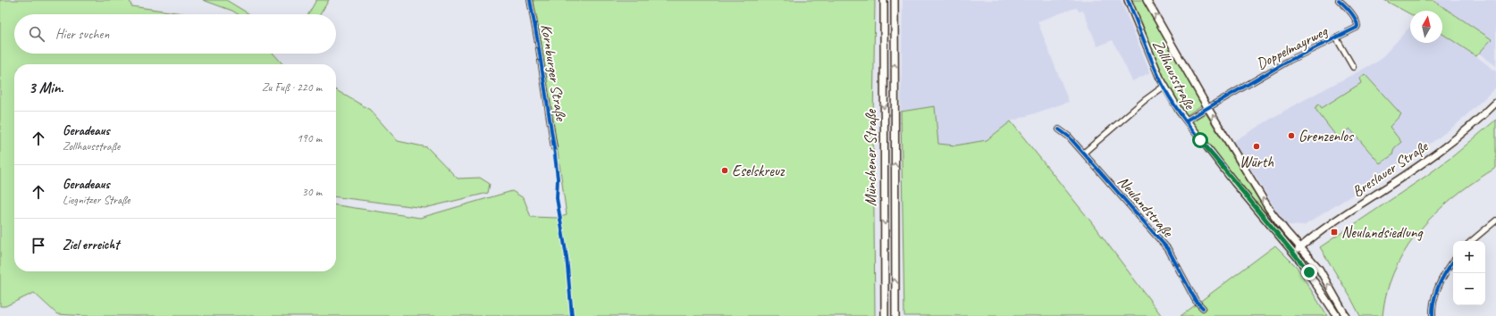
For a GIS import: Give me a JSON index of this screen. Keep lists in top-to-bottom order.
{
  "streets": {
    "main road": ["Zollhausstraße", "Münchener Straße", "Breslauer Straße"],
    "street": ["Doppelmayrweg", "Kornburger Straße", "Neulandstraße"]
  },
  "crossings": [
    ["Doppelmayrweg", "Zollhausstraße"],
    ["Zollhausstraße", "Breslauer Straße"]
  ],
  "places": {
    "other": ["Grenzenlos", "Würth", "Eselskreuz"],
    "transit": ["Neulandsiedlung"]
  },
  "north": "top",
  "page": {
    "search": "Hier suchen",
    "heading": ["3 Min.", "Zu Fuß · 220 m"],
    "list": [
      ["Geradeaus", "Zollhausstraße", "190 m"],
      ["Geradeaus", "Liegnitzer Straße", "30 m"],
      "Ziel erreicht"
    ],
    "map_buttons": ["+", "−"]
  }
}
